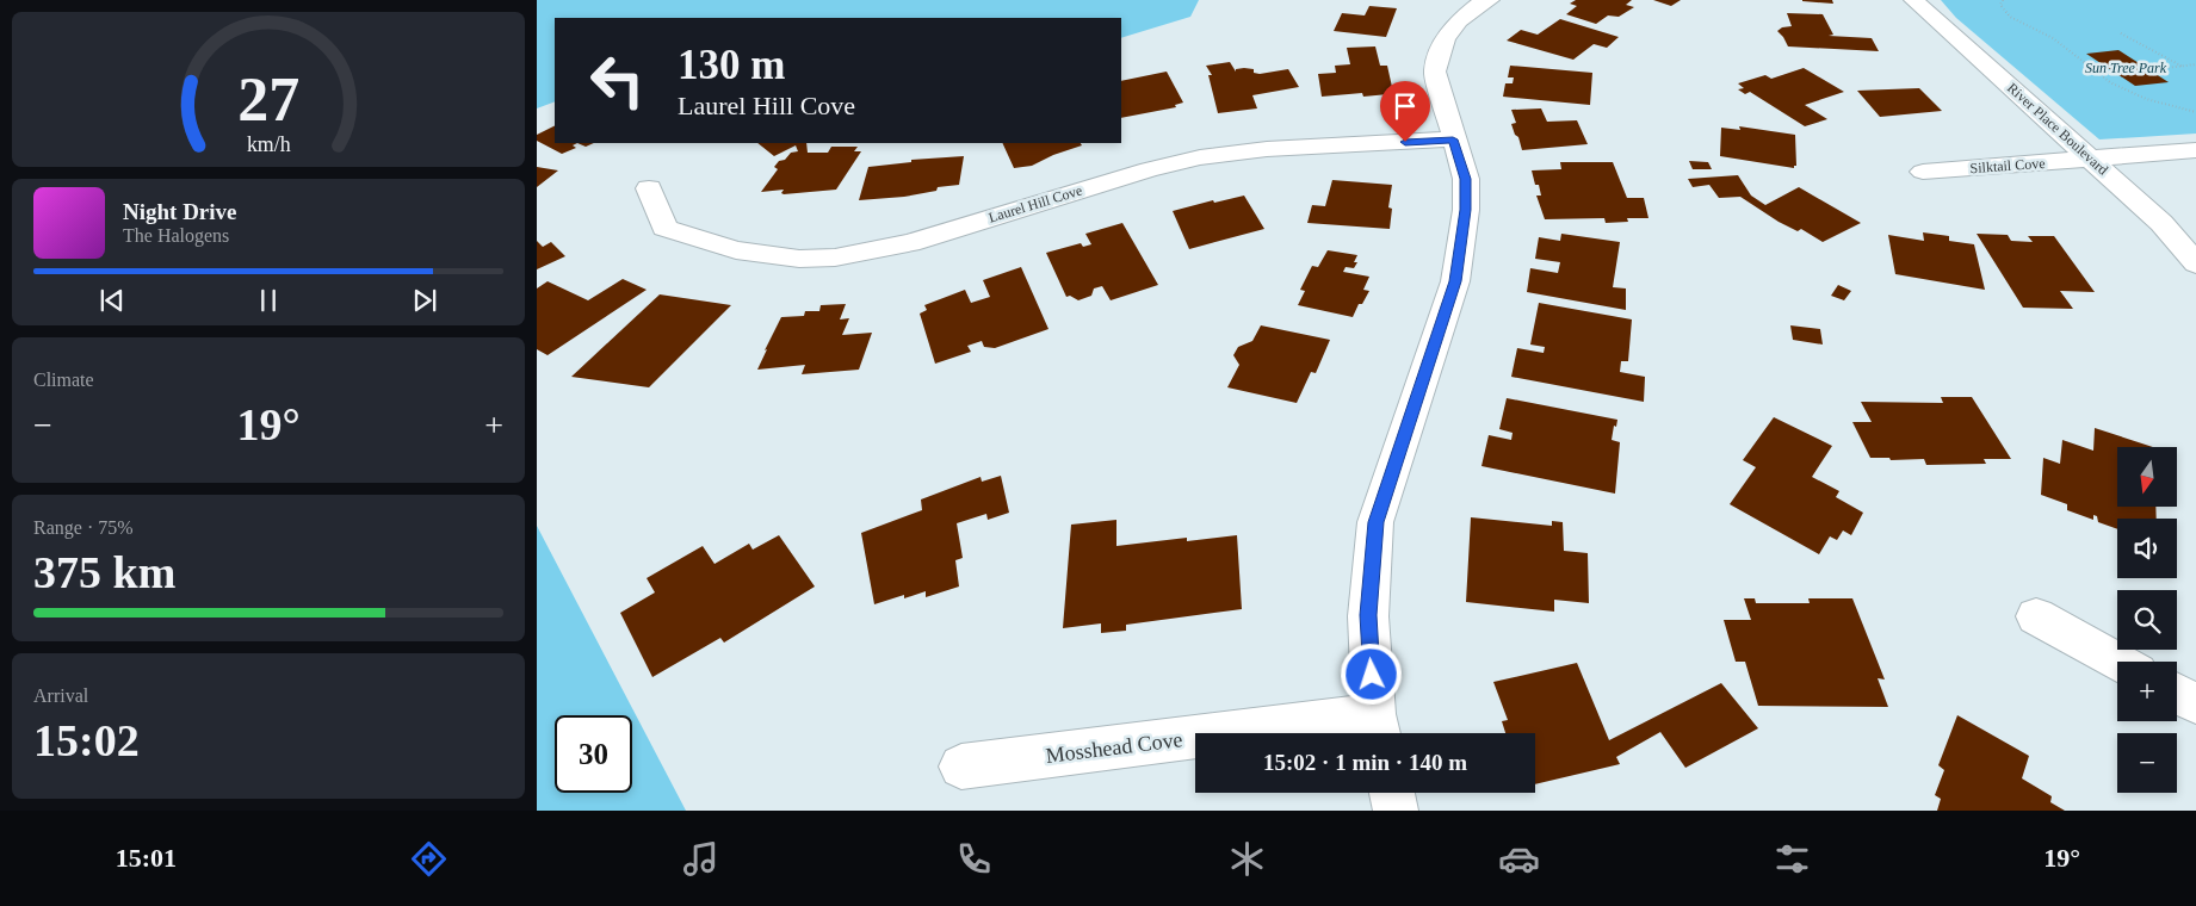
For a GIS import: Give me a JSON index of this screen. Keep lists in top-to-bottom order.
{
  "streets": {
    "street": [
      "River Place Boulevard",
      "Silktail Cove",
      "Laurel Hill Cove",
      "Mosshead Cove"
    ]
  },
  "crossings": [
    ["River Place Boulevard", "Silktail Cove"]
  ],
  "parks": ["Sun Tree Park"],
  "north": "bottom",
  "page": {
    "turn": ["130 m", "Laurel Hill Cove"],
    "song": ["Night Drive", "The Halogens"],
    "tile": [
      "Climate",
      ["Range · 75%", "375 km"],
      ["Arrival", "15:02"]
    ],
    "heat": ["−", "19°", "+"],
    "map_buttons": ["+", "−"],
    "limit": "30",
    "trip": "15:02 · 1 min · 140 m",
    "tabs": ["15:01", "19°"],
    "gauge": ["27", "km/h"]
  }
}
